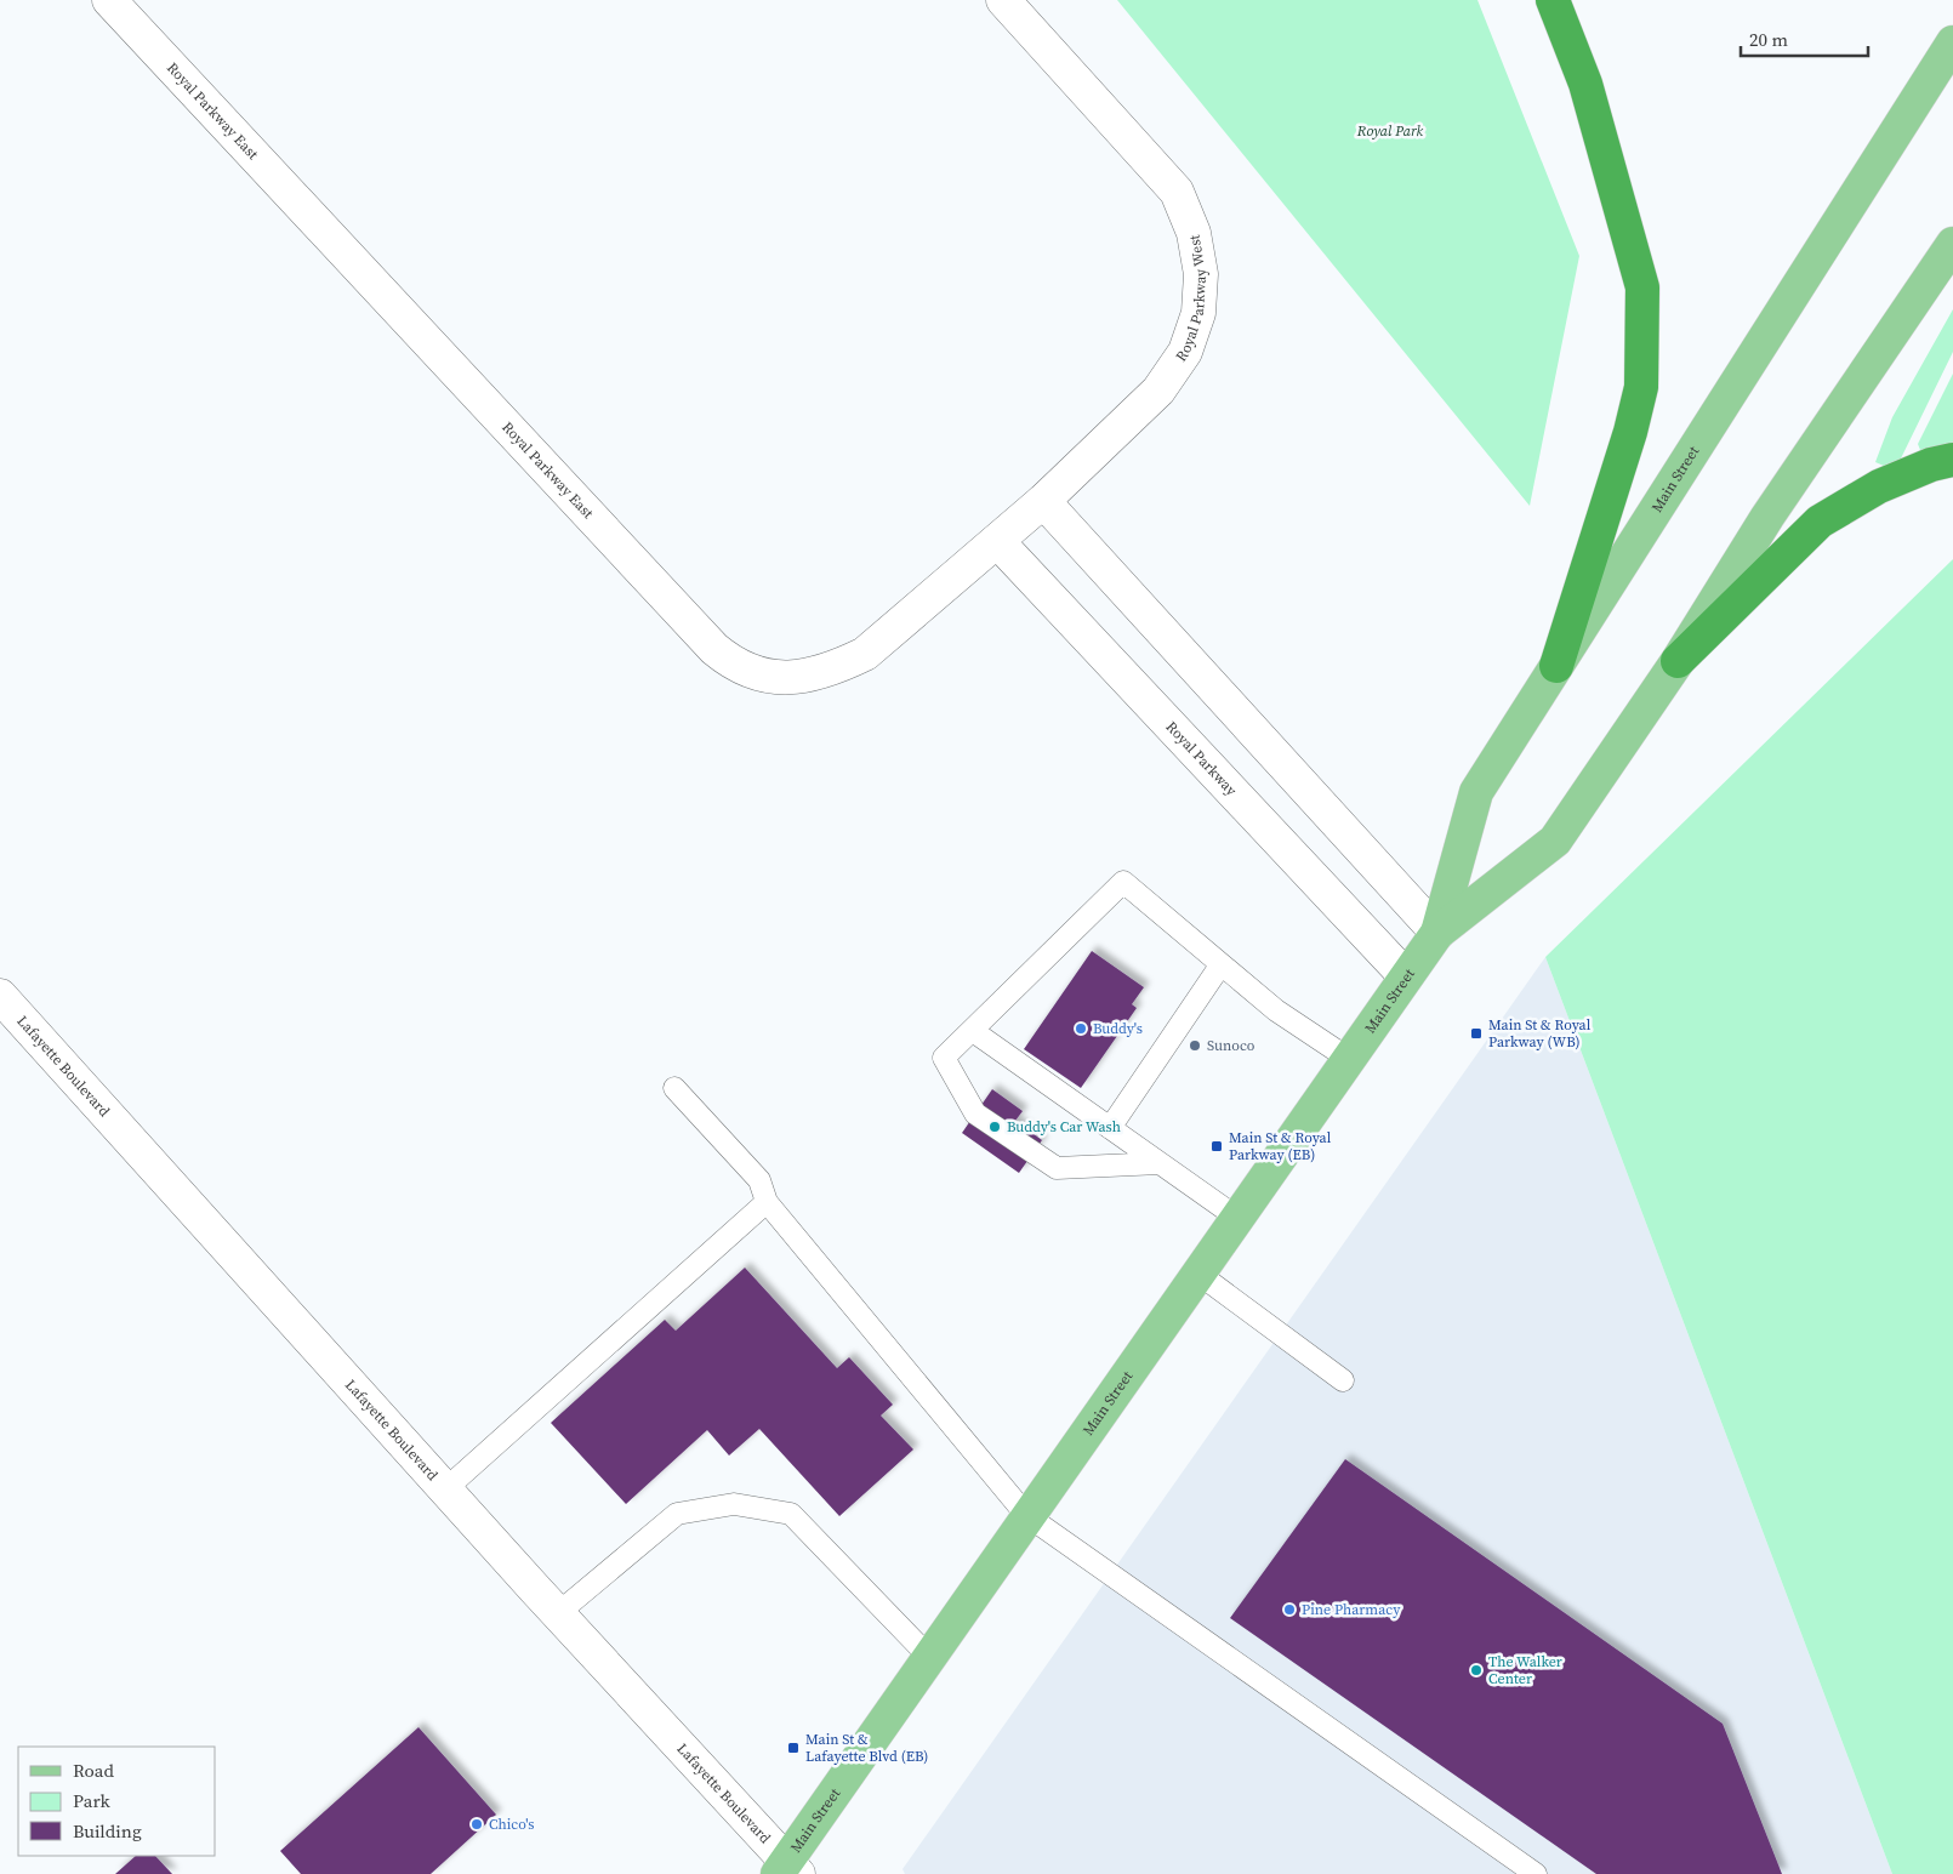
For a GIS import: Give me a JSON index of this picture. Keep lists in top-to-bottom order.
{
  "streets": {
    "main road": ["Main Street"],
    "street": [
      "Royal Parkway East",
      "Royal Parkway West",
      "Royal Parkway",
      "Lafayette Boulevard"
    ]
  },
  "crossings": [
    ["Royal Parkway East", "Royal Parkway West"],
    ["Royal Parkway East", "Royal Parkway"],
    ["Main Street", "Royal Parkway"],
    ["Main Street", "Lafayette Boulevard"]
  ],
  "parks": ["Royal Park"],
  "places": {
    "other": [
      "Buddy's",
      "Sunoco",
      "Buddy's Car Wash",
      "Pine Pharmacy",
      "The Walker Center",
      "Chico's"
    ],
    "transit": ["Main St & Royal Parkway (WB)", "Main St & Royal Parkway (EB)", "Main St & Lafayette Blvd (EB)"]
  },
  "legend": ["Road", "Park", "Building"],
  "scale_bar": "20 m"
}
